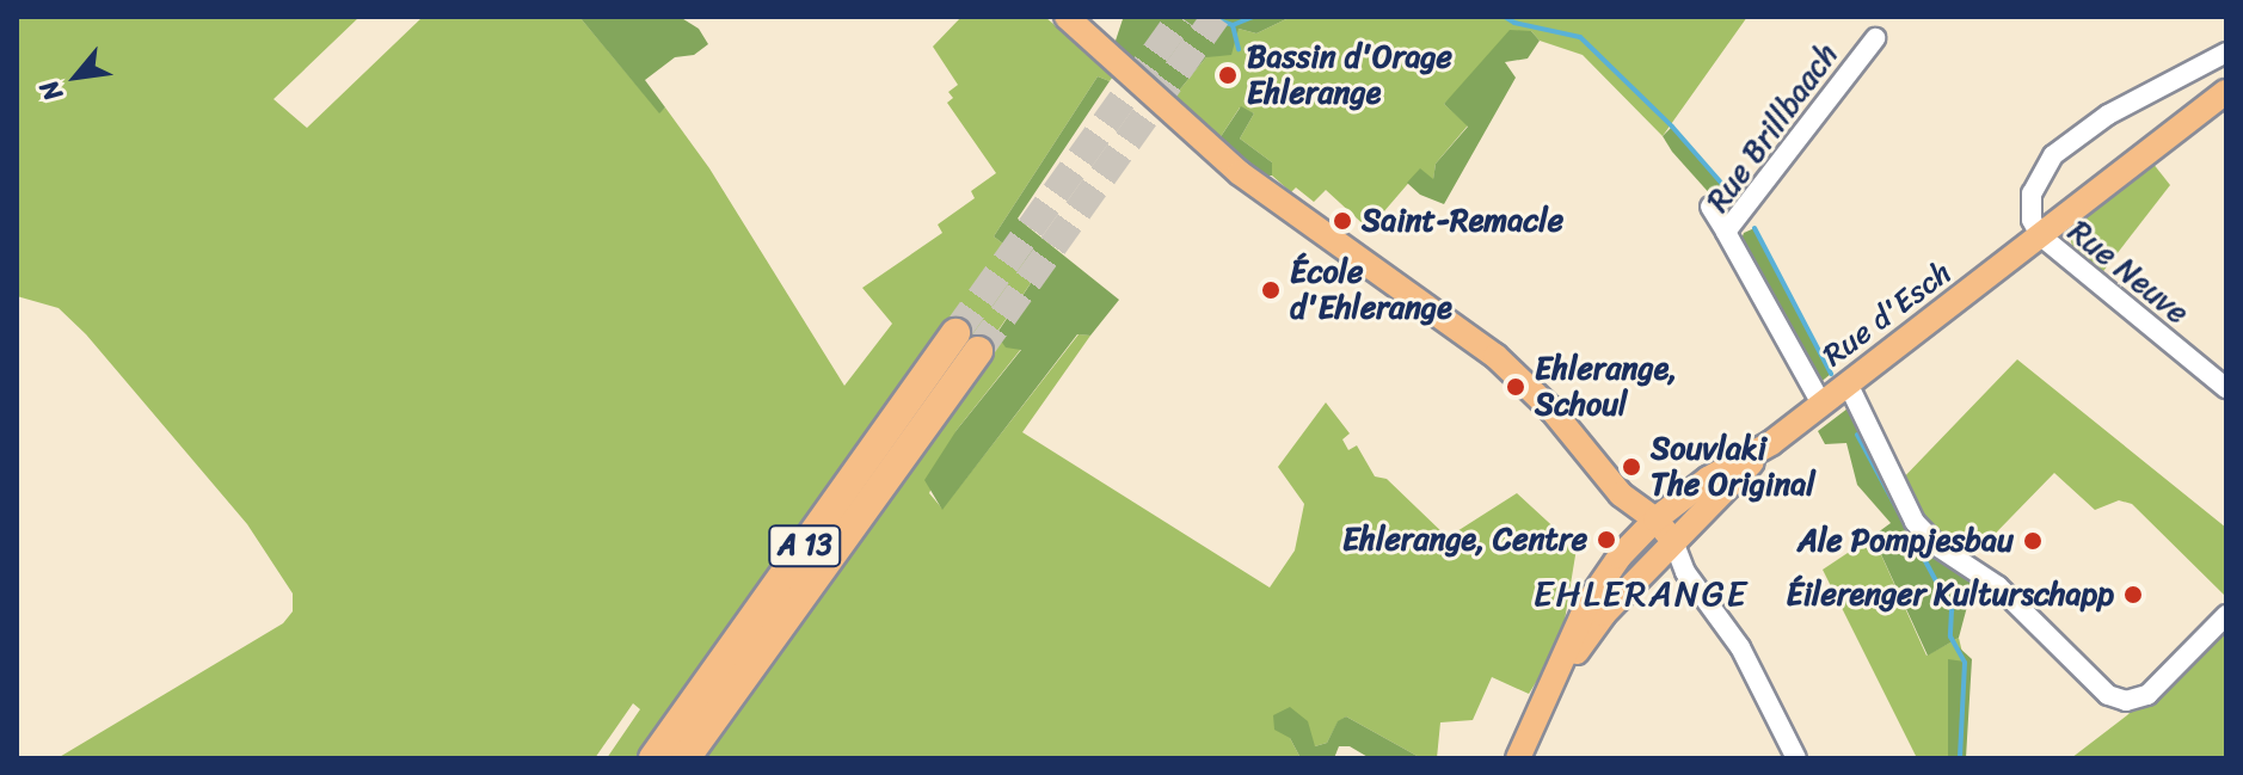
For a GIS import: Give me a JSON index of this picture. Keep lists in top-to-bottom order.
{
  "streets": {
    "highway": ["A 13"],
    "main road": ["Rue d'Esch"],
    "street": ["Rue Brillbaach", "Rue Neuve"]
  },
  "crossings": [
    ["Rue Brillbaach", "Rue d'Esch"],
    ["Rue Neuve", "Rue d'Esch"]
  ],
  "districts": ["EHLERANGE"],
  "places": [
    "Bassin d'Orage Ehlerange",
    "Saint-Remacle",
    "École d'Ehlerange",
    "Ehlerange, Schoul",
    "Souvlaki The Original",
    "Ehlerange, Centre",
    "Ale Pompjesbau",
    "Éilerenger Kulturschapp"
  ],
  "north": "bottom left"
}
